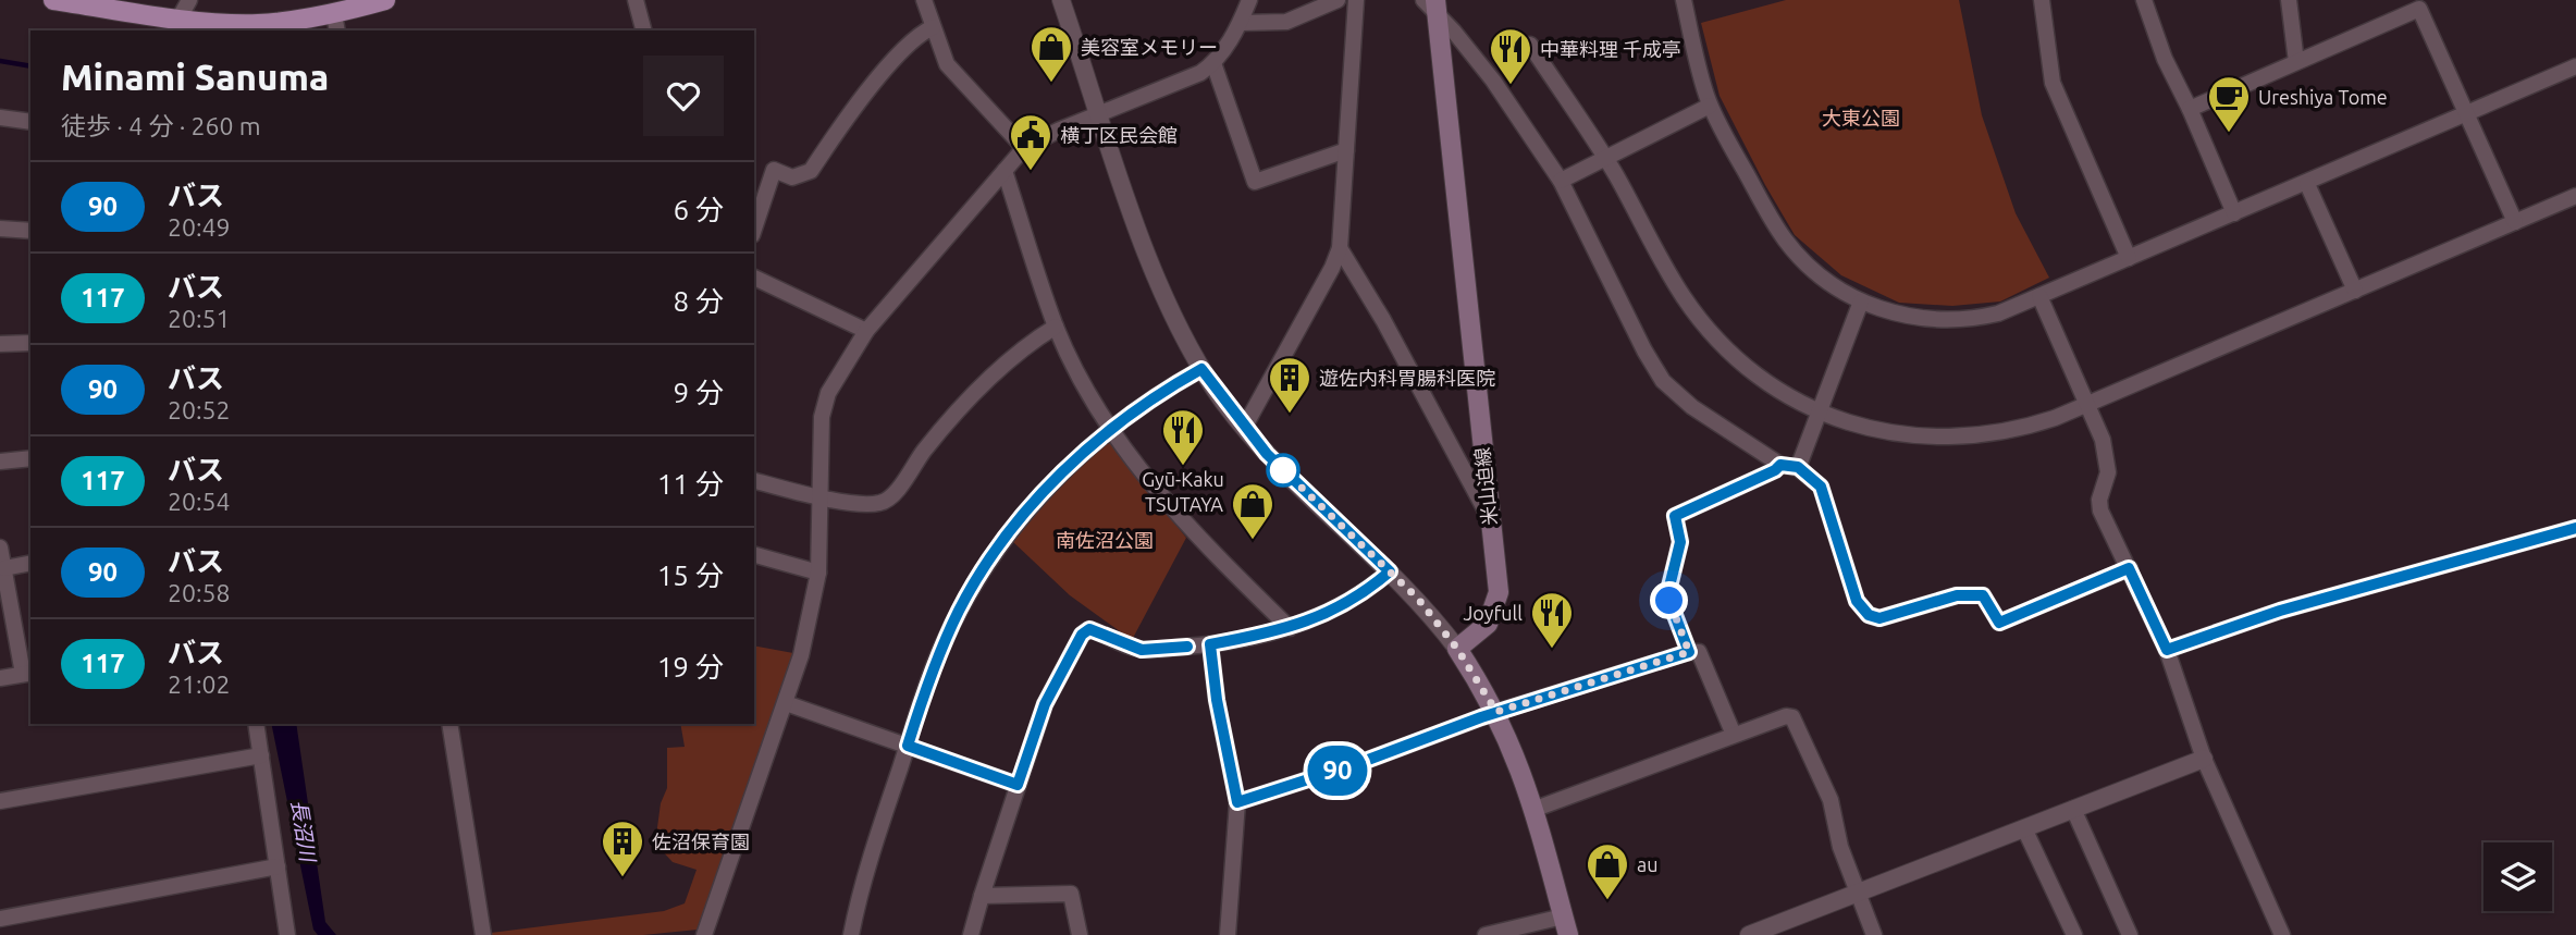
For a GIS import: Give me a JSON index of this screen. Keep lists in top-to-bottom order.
{
  "streets": {
    "main road": ["米山迫線"]
  },
  "water": ["長沼川"],
  "parks": ["大東公園", "南佐沼公園"],
  "places": {
    "shop": ["美容室メモリー", "TSUTAYA", "au"],
    "restaurant": ["中華料理 千成亭", "Gyū-Kaku", "Joyfull"],
    "cafe": ["Ureshiya Tome"],
    "public building": ["横丁区民会館"],
    "building": ["遊佐内科胃腸科医院", "佐沼保育園"]
  },
  "lines": ["bus line 90"],
  "page": {
    "on_map": "90",
    "heading": ["Minami Sanuma", "徒歩 · 4 分 · 260 m"],
    "list": [
      {
        "mark": "90",
        "name": "バス",
        "note": "20:49",
        "value": "6 分"
      },
      {
        "mark": "117",
        "name": "バス",
        "note": "20:51",
        "value": "8 分"
      },
      {
        "mark": "90",
        "name": "バス",
        "note": "20:52",
        "value": "9 分"
      },
      {
        "mark": "117",
        "name": "バス",
        "note": "20:54",
        "value": "11 分"
      },
      {
        "mark": "90",
        "name": "バス",
        "note": "20:58",
        "value": "15 分"
      },
      {
        "mark": "117",
        "name": "バス",
        "note": "21:02",
        "value": "19 分"
      }
    ]
  }
}
